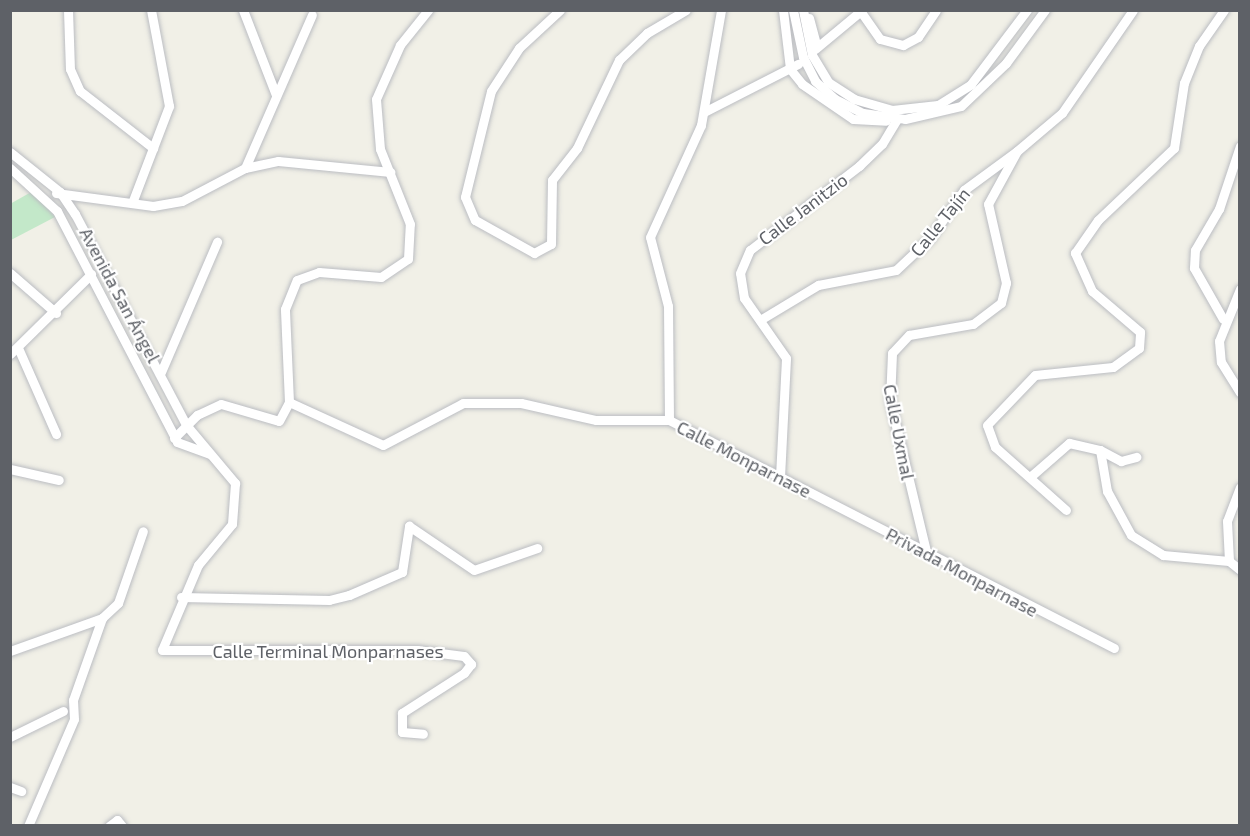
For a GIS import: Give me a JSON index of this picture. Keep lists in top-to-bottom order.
{
  "streets": {
    "street": [
      "Calle Janitzio",
      "Calle Tajín",
      "Avenida San Ángel",
      "Calle Uxmal",
      "Calle Monparnase",
      "Privada Monparnase",
      "Calle Terminal Monparnases"
    ]
  },
  "crossings": [
    ["Calle Janitzio", "Calle Tajín"],
    ["Calle Janitzio", "Calle Monparnase"],
    ["Calle Tajín", "Calle Uxmal"],
    ["Avenida San Ángel", "Calle Terminal Monparnases"],
    ["Calle Uxmal", "Privada Monparnase"],
    ["Calle Monparnase", "Privada Monparnase"]
  ]
}
